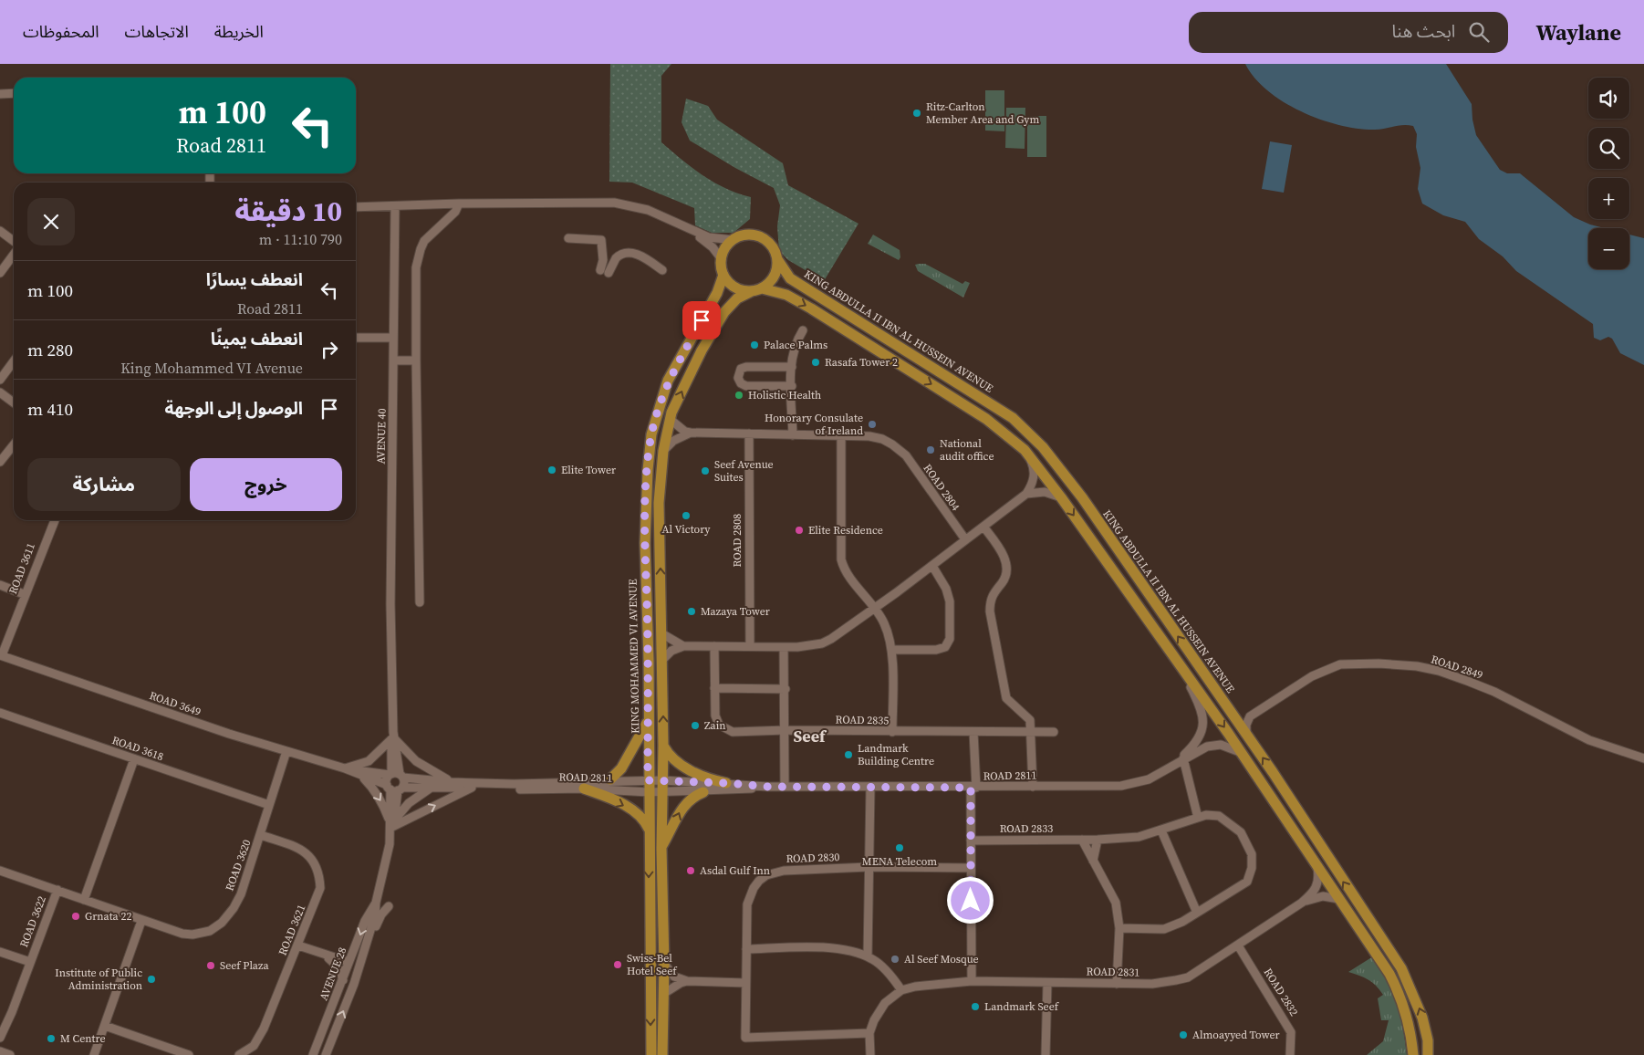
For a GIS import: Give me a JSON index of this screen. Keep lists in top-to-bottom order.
{
  "streets": {
    "main road": ["KING ABDULLA II IBN AL HUSSEIN AVENUE", "KING MOHAMMED VI AVENUE"],
    "street": [
      "AVENUE 40",
      "ROAD 2804",
      "ROAD 2808",
      "ROAD 3611",
      "ROAD 2849",
      "ROAD 3649",
      "ROAD 2835",
      "ROAD 3618",
      "ROAD 2811",
      "ROAD 2833",
      "ROAD 2830",
      "ROAD 3620",
      "ROAD 3622",
      "ROAD 3621",
      "ROAD 2831",
      "AVENUE 28",
      "ROAD 2832"
    ]
  },
  "crossings": [
    ["KING ABDULLA II IBN AL HUSSEIN AVENUE", "KING MOHAMMED VI AVENUE"],
    ["KING ABDULLA II IBN AL HUSSEIN AVENUE", "ROAD 2849"],
    ["AVENUE 40", "ROAD 3649"],
    ["AVENUE 40", "ROAD 2811"],
    ["ROAD 2804", "ROAD 2808"],
    ["ROAD 3611", "ROAD 3649"],
    ["KING MOHAMMED VI AVENUE", "ROAD 2811"],
    ["ROAD 3649", "ROAD 2811"],
    ["ROAD 3649", "ROAD 3620"],
    ["ROAD 3649", "AVENUE 28"],
    ["ROAD 3618", "ROAD 3620"],
    ["ROAD 2811", "AVENUE 28"],
    ["ROAD 2830", "ROAD 2831"],
    ["ROAD 3620", "ROAD 3622"],
    ["ROAD 3620", "ROAD 3621"],
    ["ROAD 2831", "ROAD 2832"]
  ],
  "districts": ["Seef"],
  "places": [
    "Ritz-Carlton Member Area and Gym",
    "Palace Palms",
    "Rasafa Tower 2",
    "Holistic Health",
    "Honorary Consulate of Ireland",
    "National audit office",
    "Elite Tower",
    "Seef Avenue Suites",
    "Al Victory",
    "Elite Residence",
    "Mazaya Tower",
    "Zain",
    "Landmark Building Centre",
    "MENA Telecom",
    "Asdal Gulf Inn",
    "Grnata 22",
    "Al Seef Mosque",
    "Swiss-Bel Hotel Seef",
    "Seef Plaza",
    "Institute of Public Administration",
    "Landmark Seef",
    "Almoayyed Tower",
    "M Centre"
  ],
  "page": {
    "header": "Waylane",
    "search": "ابحث هنا",
    "nav": ["الخريطة", "الاتجاهات", "المحفوظات"],
    "map_buttons": ["+", "−"],
    "turn": ["100 m", "Road 2811"],
    "heading": ["10 دقيقة", "790 m · 11:10"],
    "list": [
      {
        "name": "انعطف يسارًا",
        "note": "Road 2811",
        "value": "100 m"
      },
      {
        "name": "انعطف يمينًا",
        "note": "King Mohammed VI Avenue",
        "value": "280 m"
      },
      {
        "name": "الوصول إلى الوجهة",
        "value": "410 m"
      }
    ],
    "buttons": ["خروج", "مشاركة"]
  }
}
